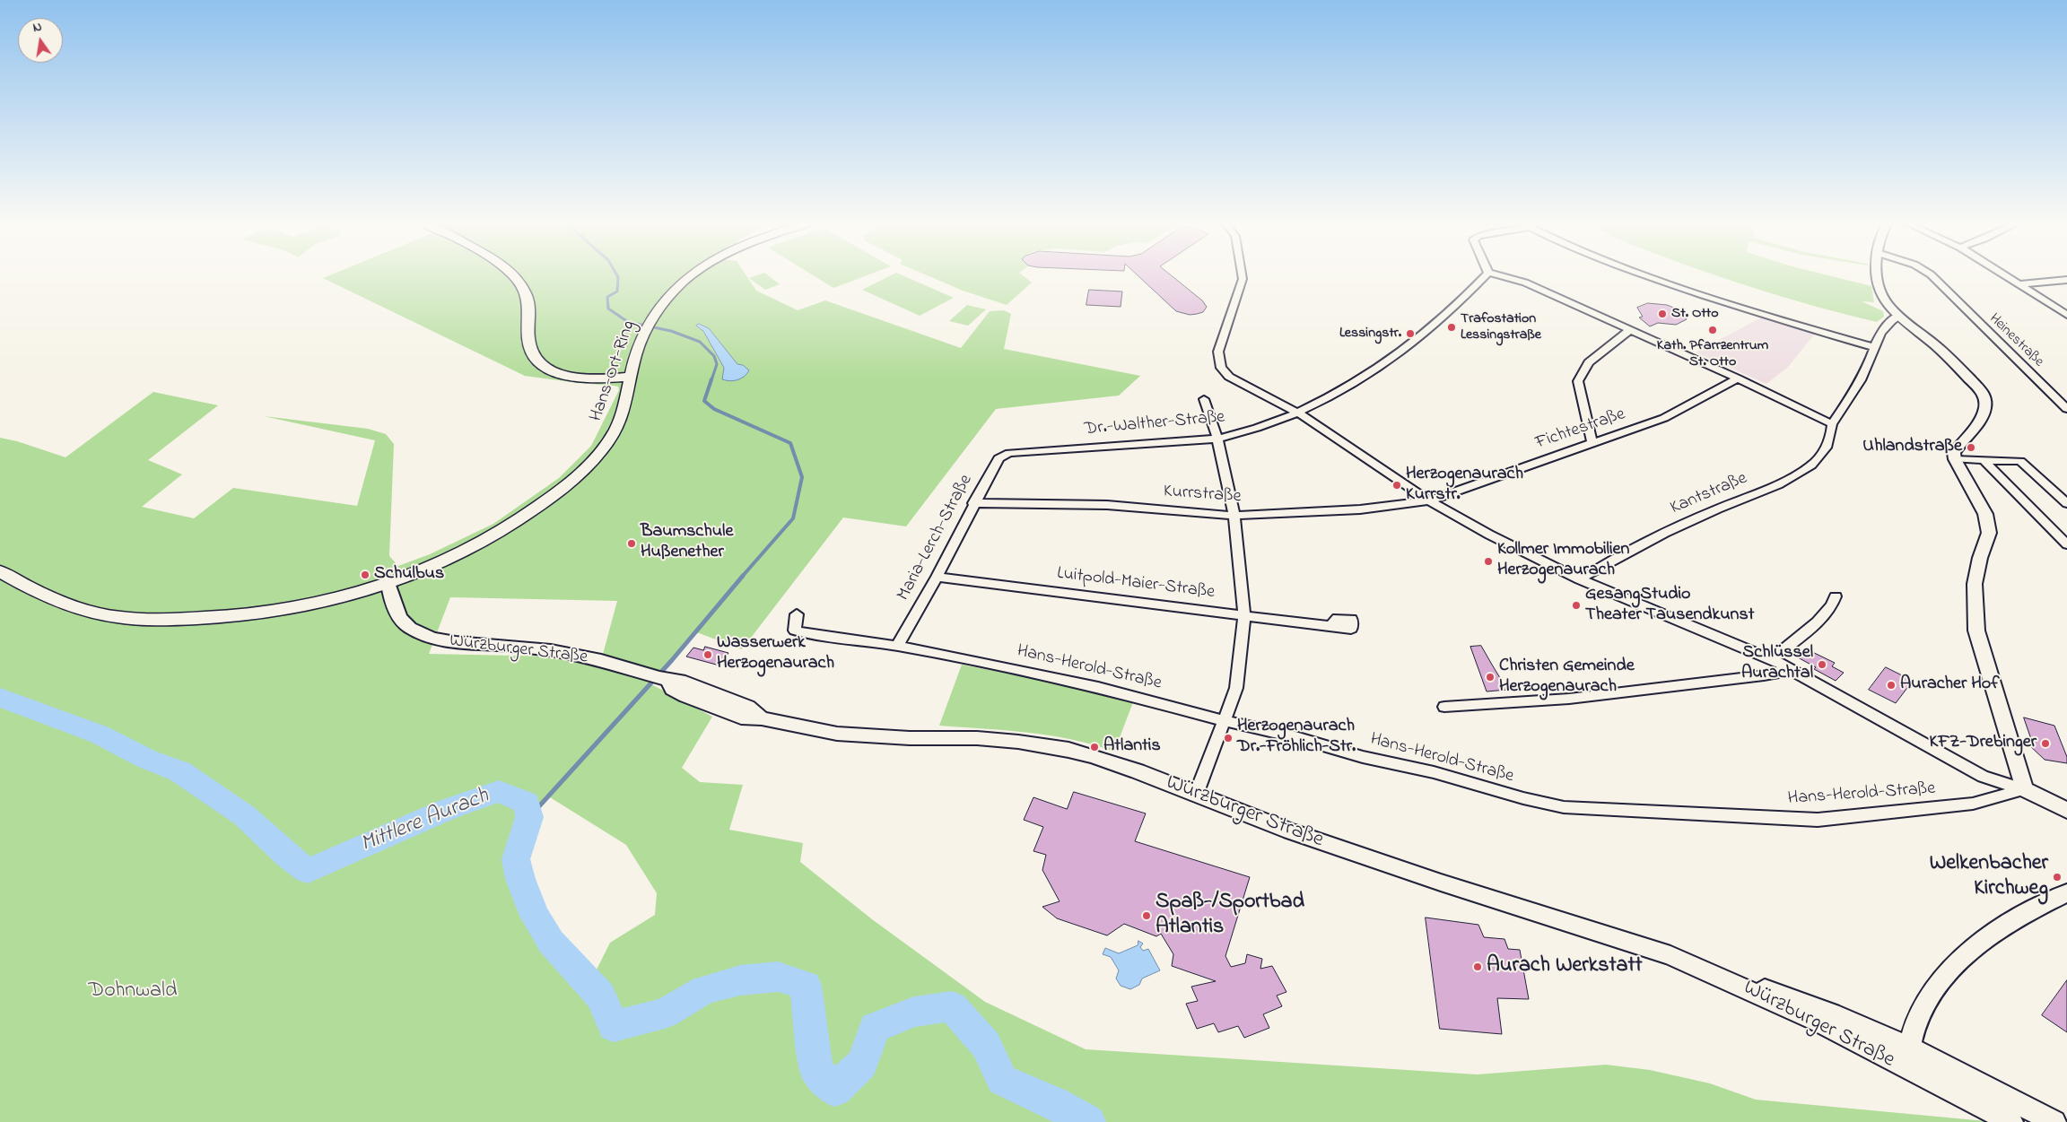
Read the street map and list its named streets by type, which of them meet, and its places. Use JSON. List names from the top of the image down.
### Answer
{
  "streets": {
    "main road": ["Hans-Ort-Ring"],
    "street": [
      "Heinestraße",
      "Dr.-Walther-Straße",
      "Fichtestraße",
      "Kantstraße",
      "Kurrstraße",
      "Maria-Lerch-Straße",
      "Luitpold-Maier-Straße",
      "Würzburger Straße",
      "Hans-Herold-Straße"
    ]
  },
  "crossings": [
    ["Hans-Ort-Ring", "Würzburger Straße"],
    ["Dr.-Walther-Straße", "Maria-Lerch-Straße"],
    ["Fichtestraße", "Kurrstraße"],
    ["Kurrstraße", "Maria-Lerch-Straße"],
    ["Maria-Lerch-Straße", "Luitpold-Maier-Straße"],
    ["Maria-Lerch-Straße", "Hans-Herold-Straße"]
  ],
  "water": ["Mittlere Aurach"],
  "parks": ["Dohnwald"],
  "places": [
    "St. Otto",
    "Trafostation Lessingstraße",
    "Kath. Pfarrzentrum St. Otto",
    "Lessingstr.",
    "Uhlandstraße",
    "Herzogenaurach Kurrstr.",
    "Baumschule Hußenether",
    "Kollmer Immobilien Herzogenaurach",
    "Schulbus",
    "GesangStudio Theater Tausendkunst",
    "Wasserwerk Herzogenaurach",
    "Schlüssel Aurachtal",
    "Christen Gemeinde Herzogenaurach",
    "Auracher Hof",
    "Herzogenaurach Dr.-Fröhlich-Str.",
    "KFZ-Drebinger",
    "Atlantis",
    "Welkenbacher Kirchweg",
    "Spaß-/Sportbad Atlantis",
    "Aurach Werkstatt"
  ],
  "north": "top"
}
